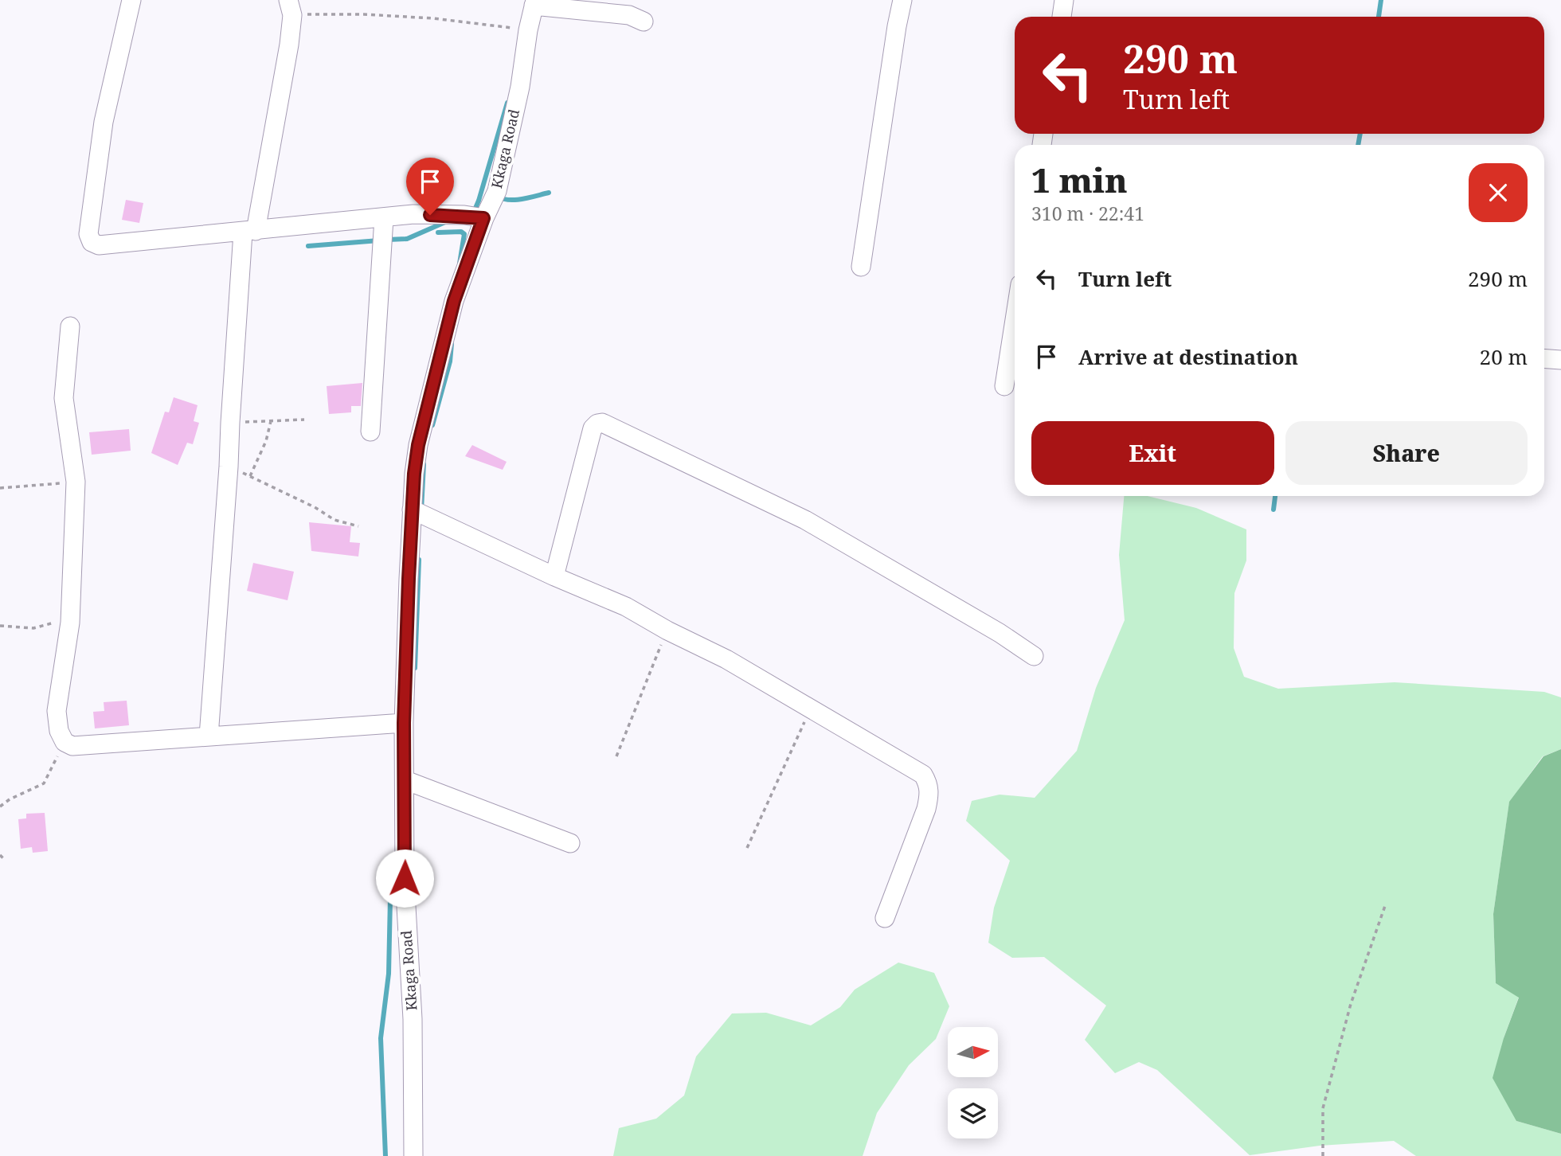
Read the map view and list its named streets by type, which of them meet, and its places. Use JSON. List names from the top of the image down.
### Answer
{
  "streets": {
    "street": ["Kkaga Road"]
  },
  "north": "right",
  "page": {
    "turn": ["290 m", "Turn left"],
    "heading": ["1 min", "310 m · 22:41"],
    "list": [
      {
        "name": "Turn left",
        "value": "290 m"
      },
      {
        "name": "Arrive at destination",
        "value": "20 m"
      }
    ],
    "buttons": ["Exit", "Share"]
  }
}
